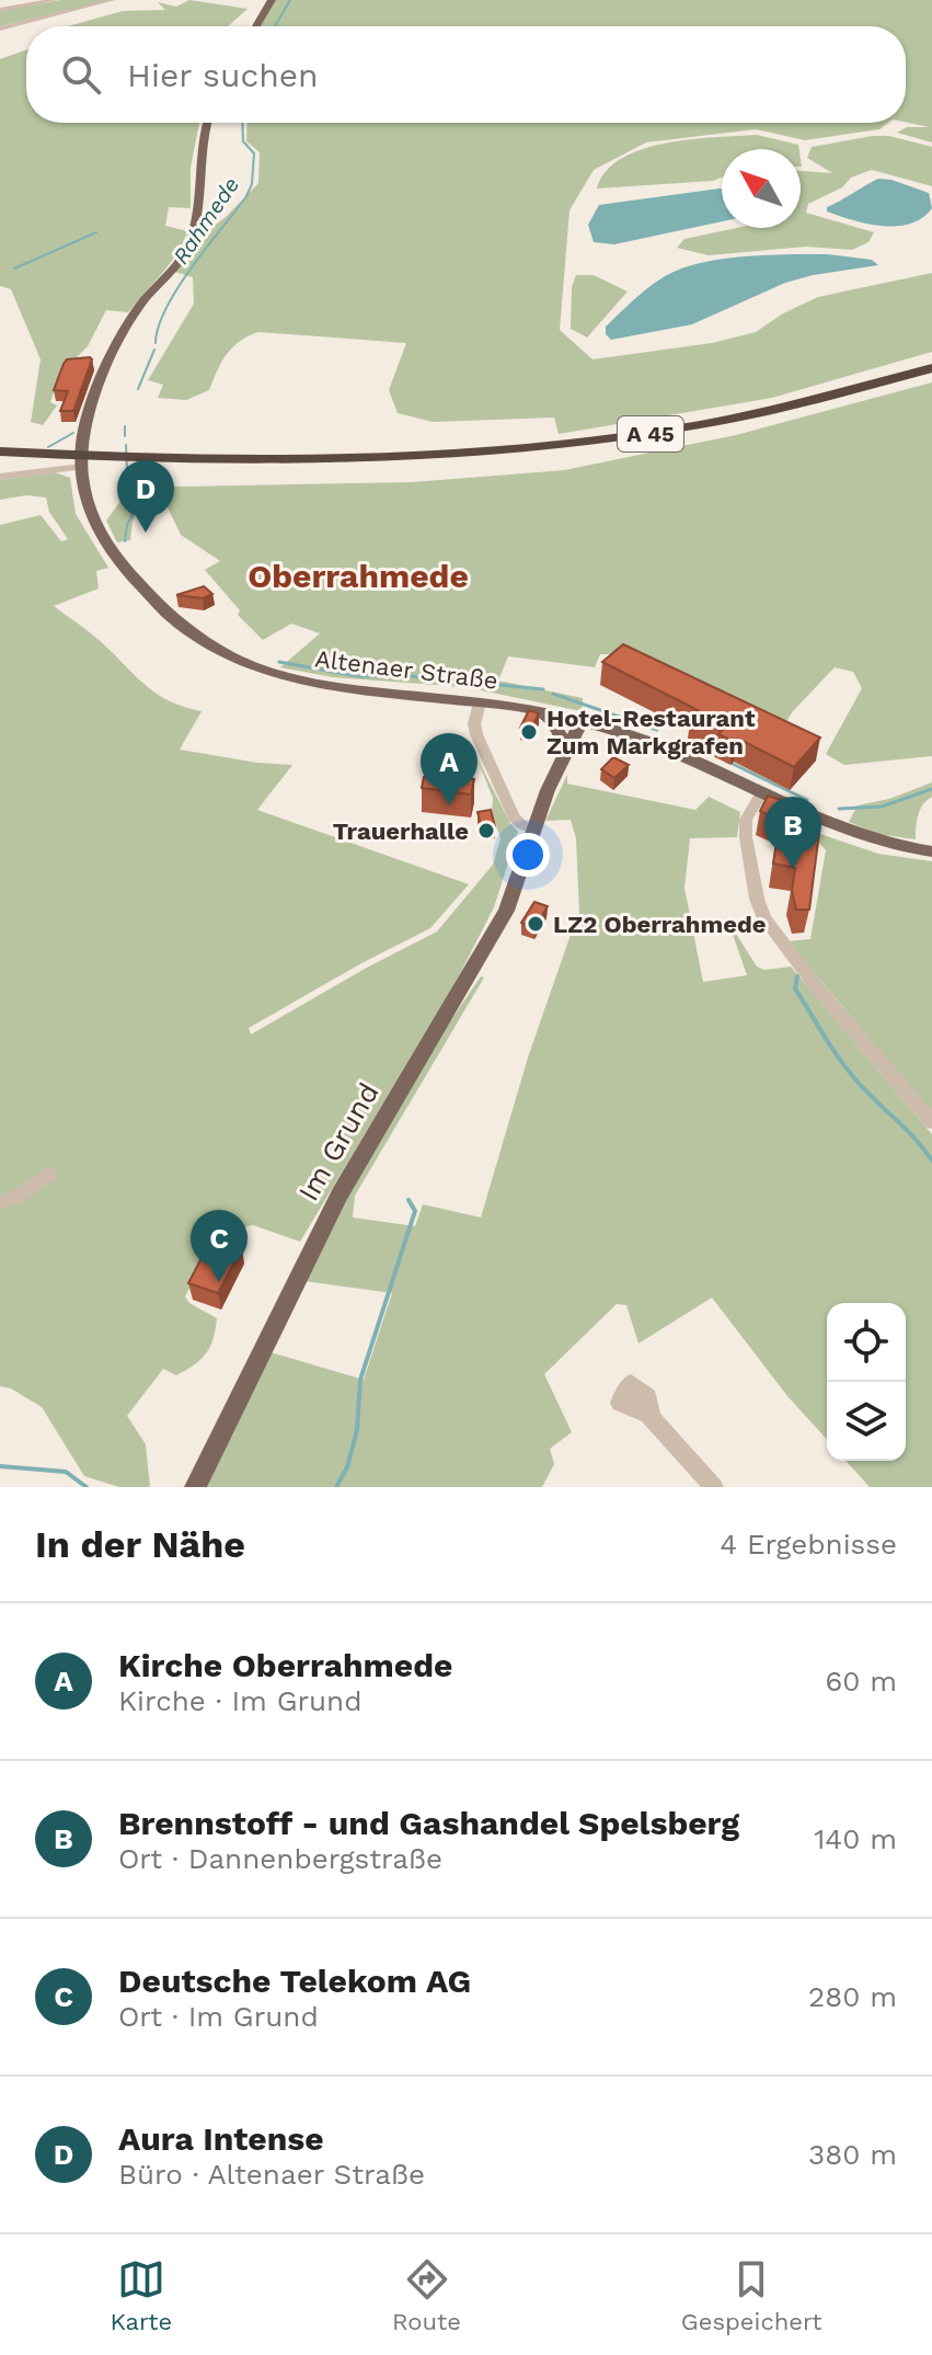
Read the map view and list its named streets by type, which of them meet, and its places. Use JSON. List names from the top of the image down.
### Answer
{
  "streets": {
    "highway": ["A 45"],
    "main road": ["Altenaer Straße", "Im Grund"]
  },
  "crossings": [
    ["Altenaer Straße", "Im Grund"]
  ],
  "districts": ["Oberrahmede"],
  "water": ["Rahmede"],
  "places": ["Hotel-Restaurant Zum Markgrafen", "Trauerhalle", "LZ2 Oberrahmede"],
  "north": "top left",
  "page": {
    "search": "Hier suchen",
    "pins": [
      "D",
      "A",
      "B",
      "C"
    ],
    "heading": ["In der Nähe", "4 Ergebnisse"],
    "list": [
      {
        "mark": "A",
        "name": "Kirche Oberrahmede",
        "note": "Kirche · Im Grund",
        "value": "60 m"
      },
      {
        "mark": "B",
        "name": "Brennstoff - und Gashandel Spelsberg",
        "note": "Ort · Dannenbergstraße",
        "value": "140 m"
      },
      {
        "mark": "C",
        "name": "Deutsche Telekom AG",
        "note": "Ort · Im Grund",
        "value": "280 m"
      },
      {
        "mark": "D",
        "name": "Aura Intense",
        "note": "Büro · Altenaer Straße",
        "value": "380 m"
      }
    ],
    "nav": ["Karte", "Route", "Gespeichert"]
  }
}
